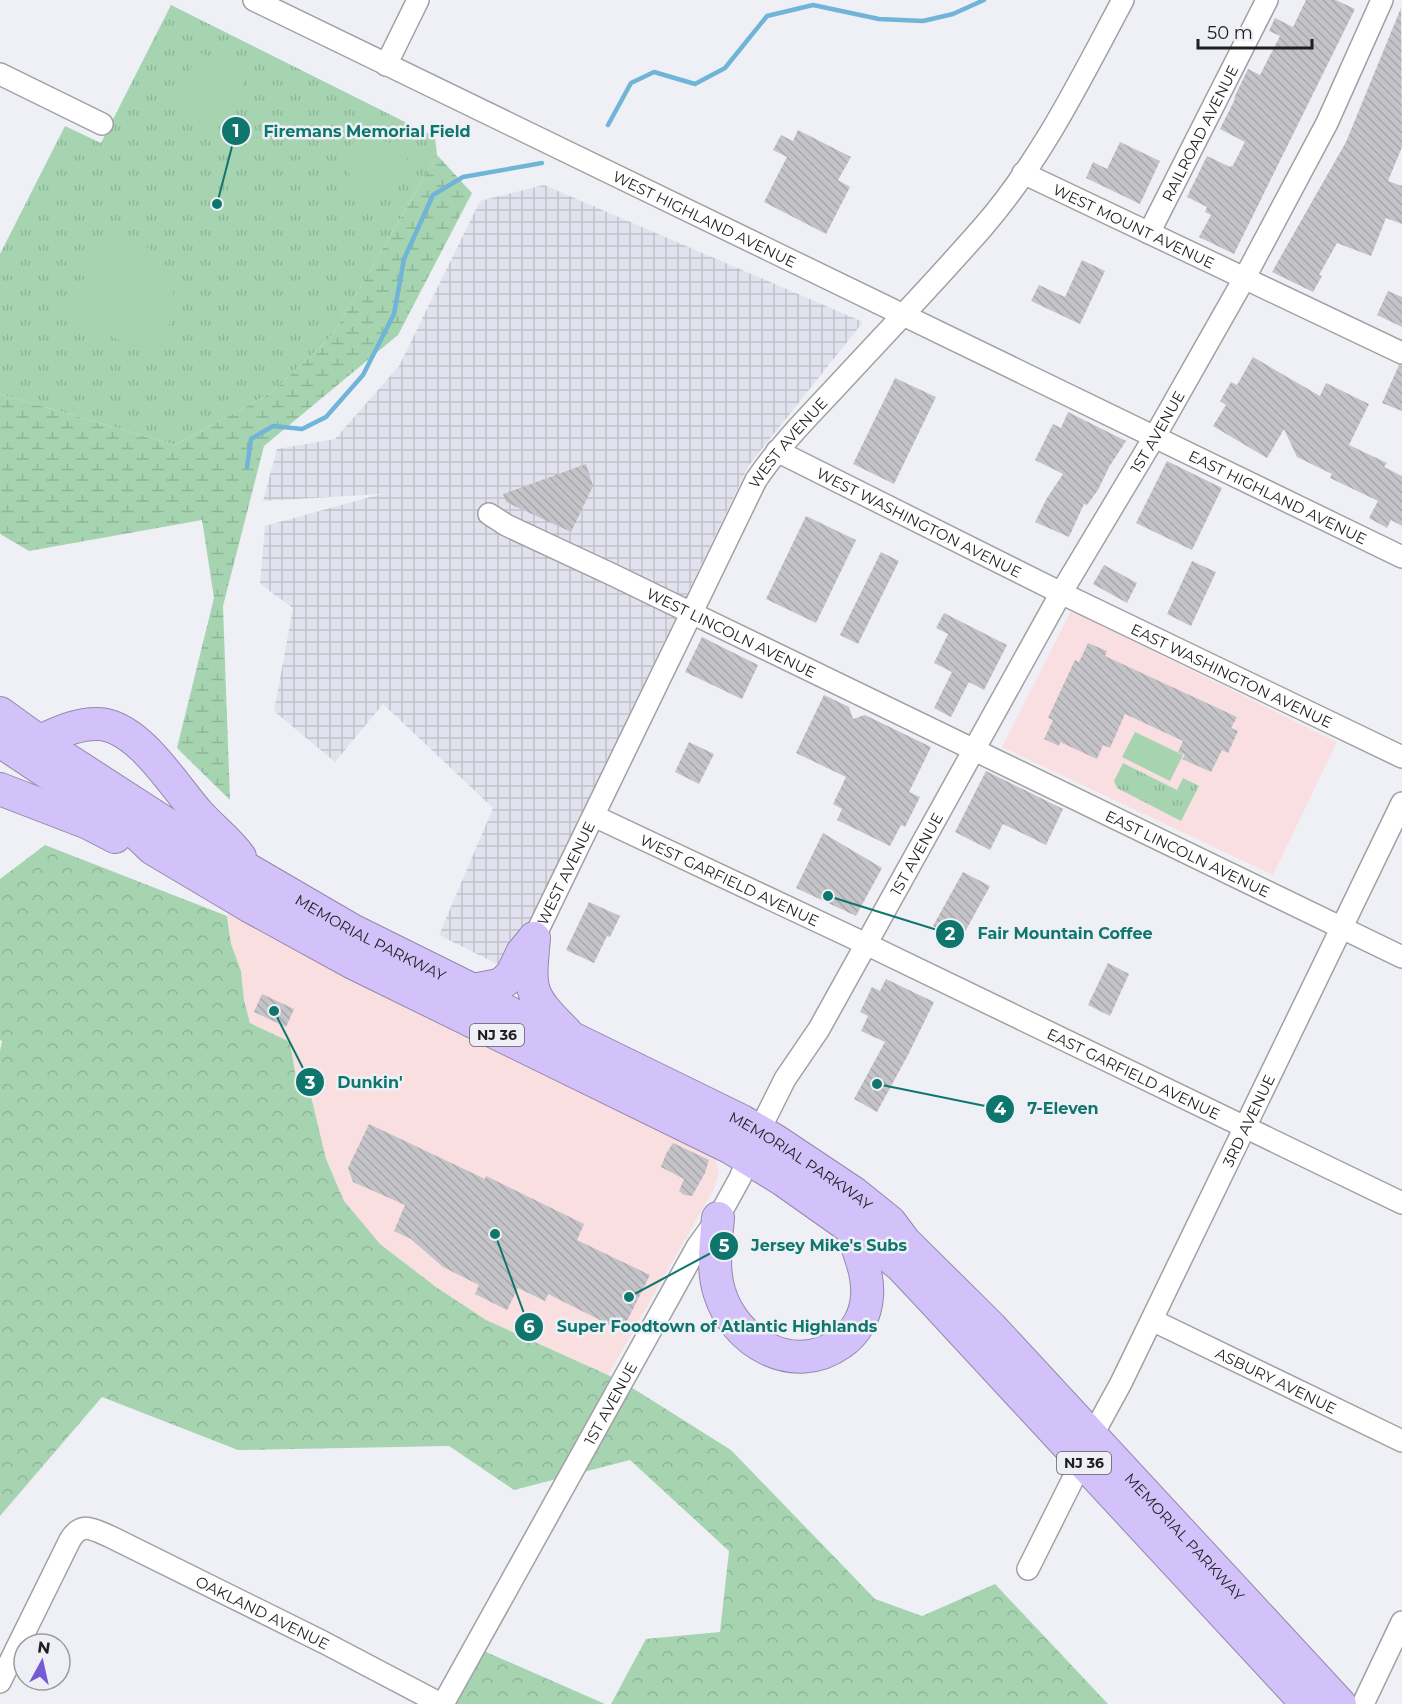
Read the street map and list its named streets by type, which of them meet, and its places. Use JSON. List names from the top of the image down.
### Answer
{
  "streets": {
    "highway": ["MEMORIAL PARKWAY", "NJ 36"],
    "street": [
      "RAILROAD AVENUE",
      "WEST HIGHLAND AVENUE",
      "WEST MOUNT AVENUE",
      "1ST AVENUE",
      "WEST AVENUE",
      "EAST HIGHLAND AVENUE",
      "WEST WASHINGTON AVENUE",
      "WEST LINCOLN AVENUE",
      "EAST WASHINGTON AVENUE",
      "EAST LINCOLN AVENUE",
      "WEST GARFIELD AVENUE",
      "EAST GARFIELD AVENUE",
      "3RD AVENUE",
      "ASBURY AVENUE",
      "OAKLAND AVENUE"
    ]
  },
  "crossings": [
    ["RAILROAD AVENUE", "WEST MOUNT AVENUE"],
    ["WEST HIGHLAND AVENUE", "1ST AVENUE"],
    ["WEST HIGHLAND AVENUE", "WEST AVENUE"],
    ["WEST HIGHLAND AVENUE", "EAST HIGHLAND AVENUE"],
    ["WEST MOUNT AVENUE", "1ST AVENUE"],
    ["WEST MOUNT AVENUE", "WEST AVENUE"],
    ["1ST AVENUE", "EAST HIGHLAND AVENUE"],
    ["1ST AVENUE", "WEST WASHINGTON AVENUE"],
    ["1ST AVENUE", "WEST LINCOLN AVENUE"],
    ["1ST AVENUE", "EAST WASHINGTON AVENUE"],
    ["1ST AVENUE", "EAST LINCOLN AVENUE"],
    ["1ST AVENUE", "WEST GARFIELD AVENUE"],
    ["1ST AVENUE", "MEMORIAL PARKWAY"],
    ["1ST AVENUE", "EAST GARFIELD AVENUE"],
    ["1ST AVENUE", "OAKLAND AVENUE"],
    ["WEST AVENUE", "WEST WASHINGTON AVENUE"],
    ["WEST AVENUE", "WEST LINCOLN AVENUE"],
    ["WEST AVENUE", "WEST GARFIELD AVENUE"],
    ["WEST WASHINGTON AVENUE", "EAST WASHINGTON AVENUE"],
    ["WEST LINCOLN AVENUE", "EAST LINCOLN AVENUE"],
    ["EAST LINCOLN AVENUE", "3RD AVENUE"],
    ["WEST GARFIELD AVENUE", "EAST GARFIELD AVENUE"],
    ["MEMORIAL PARKWAY", "NJ 36"],
    ["MEMORIAL PARKWAY", "3RD AVENUE"],
    ["EAST GARFIELD AVENUE", "3RD AVENUE"],
    ["3RD AVENUE", "ASBURY AVENUE"]
  ],
  "places": [
    "Firemans Memorial Field",
    "Fair Mountain Coffee",
    "Dunkin'",
    "7-Eleven",
    "Super Foodtown of Atlantic Highlands",
    "Jersey Mike's Subs"
  ],
  "scale_bar": "50 m",
  "north": "top"
}
